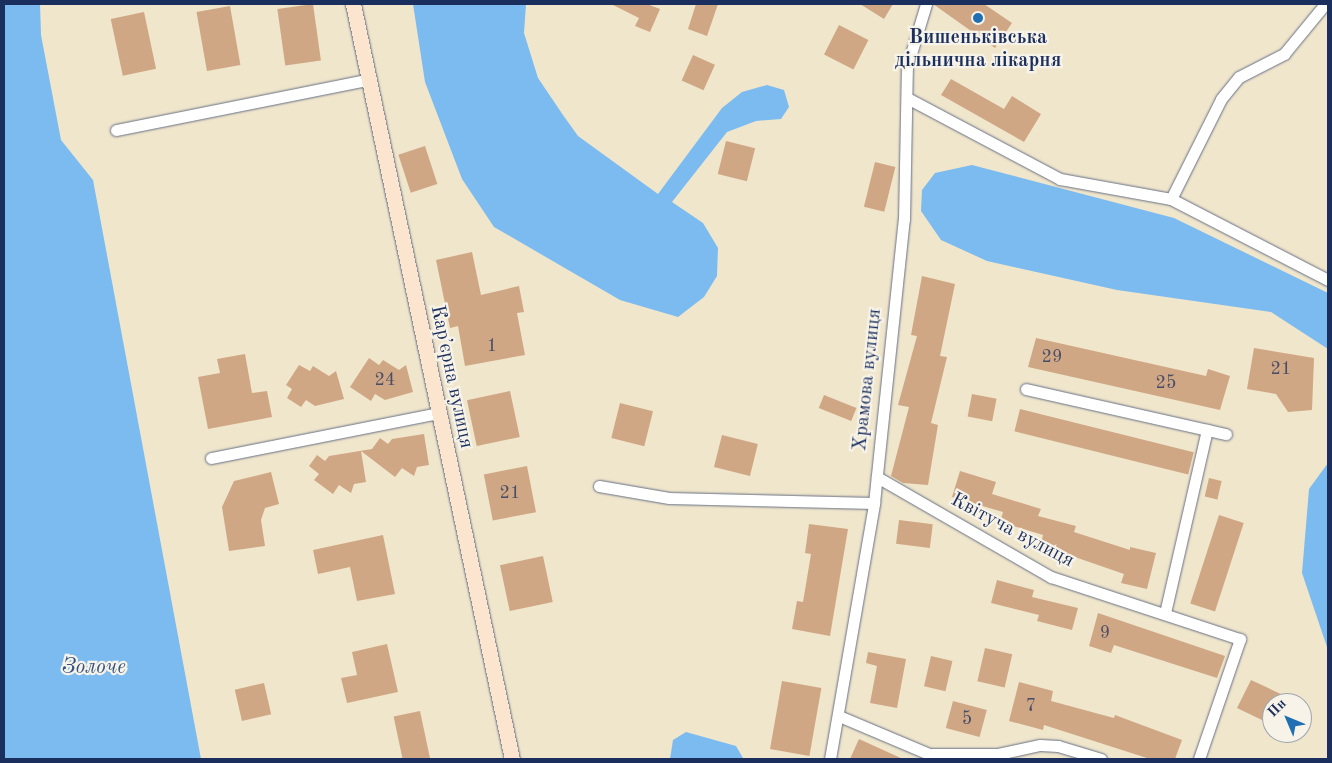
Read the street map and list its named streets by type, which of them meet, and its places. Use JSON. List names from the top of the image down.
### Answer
{
  "streets": {
    "street": ["Карʼєрна вулиця", "Храмова вулиця", "Квітуча вулиця"]
  },
  "crossings": [
    ["Храмова вулиця", "Квітуча вулиця"]
  ],
  "water": ["Золоче"],
  "places": ["Вишеньківська дільнична лікарня"],
  "house_numbers": [
    "1",
    "29",
    "21",
    "24",
    "25",
    "21",
    "9",
    "7",
    "5"
  ],
  "north": "top left"
}
